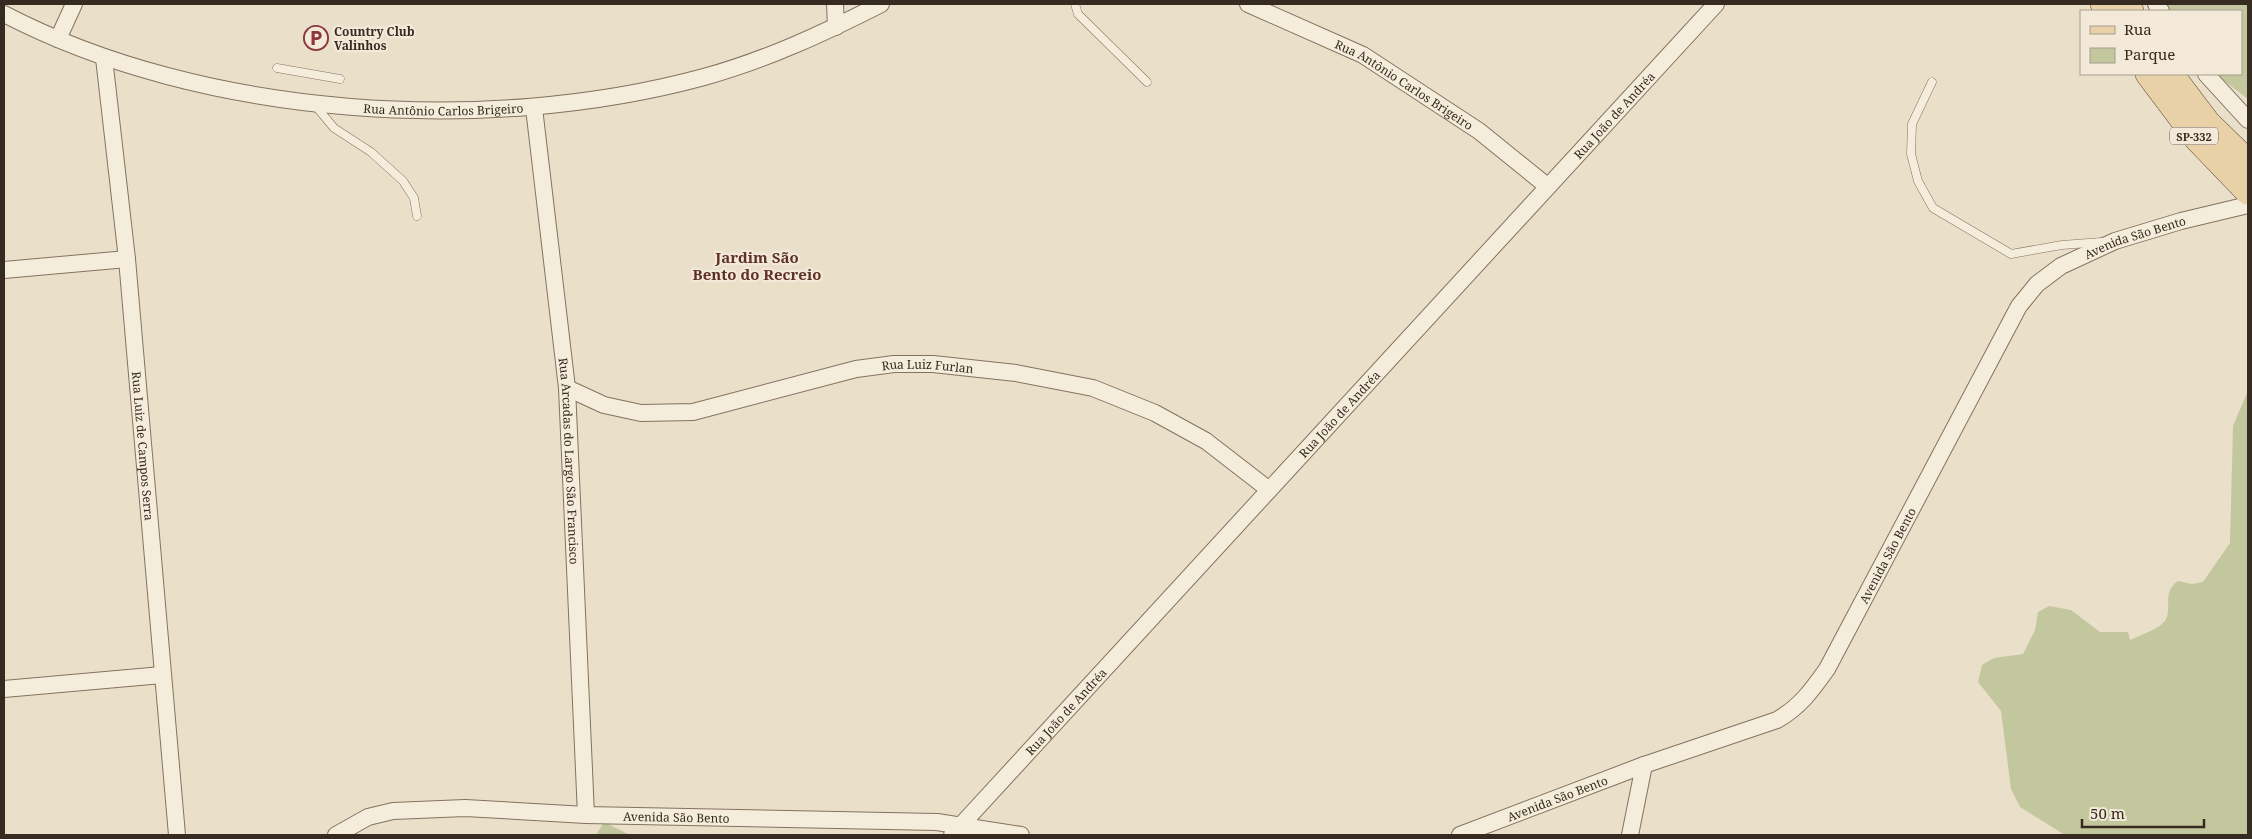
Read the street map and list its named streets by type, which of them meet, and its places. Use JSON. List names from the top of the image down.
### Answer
{
  "streets": {
    "main road": ["SP-332"],
    "street": [
      "Rua Antônio Carlos Brigeiro",
      "Rua João de Andréa",
      "Avenida São Bento",
      "Rua Luiz Furlan",
      "Rua Luiz de Campos Serra",
      "Rua Arcadas do Largo São Francisco"
    ]
  },
  "crossings": [
    ["Rua Antônio Carlos Brigeiro", "Rua João de Andréa"],
    ["Rua Antônio Carlos Brigeiro", "Rua Luiz de Campos Serra"],
    ["Rua Antônio Carlos Brigeiro", "Rua Arcadas do Largo São Francisco"],
    ["Rua João de Andréa", "Avenida São Bento"],
    ["Rua João de Andréa", "Rua Luiz Furlan"],
    ["Avenida São Bento", "Rua Arcadas do Largo São Francisco"],
    ["Rua Luiz Furlan", "Rua Arcadas do Largo São Francisco"]
  ],
  "districts": ["Jardim São Bento do Recreio"],
  "places": {
    "parking": ["Country Club Valinhos"]
  },
  "legend": ["Rua", "Parque"],
  "scale_bar": "50 m"
}
